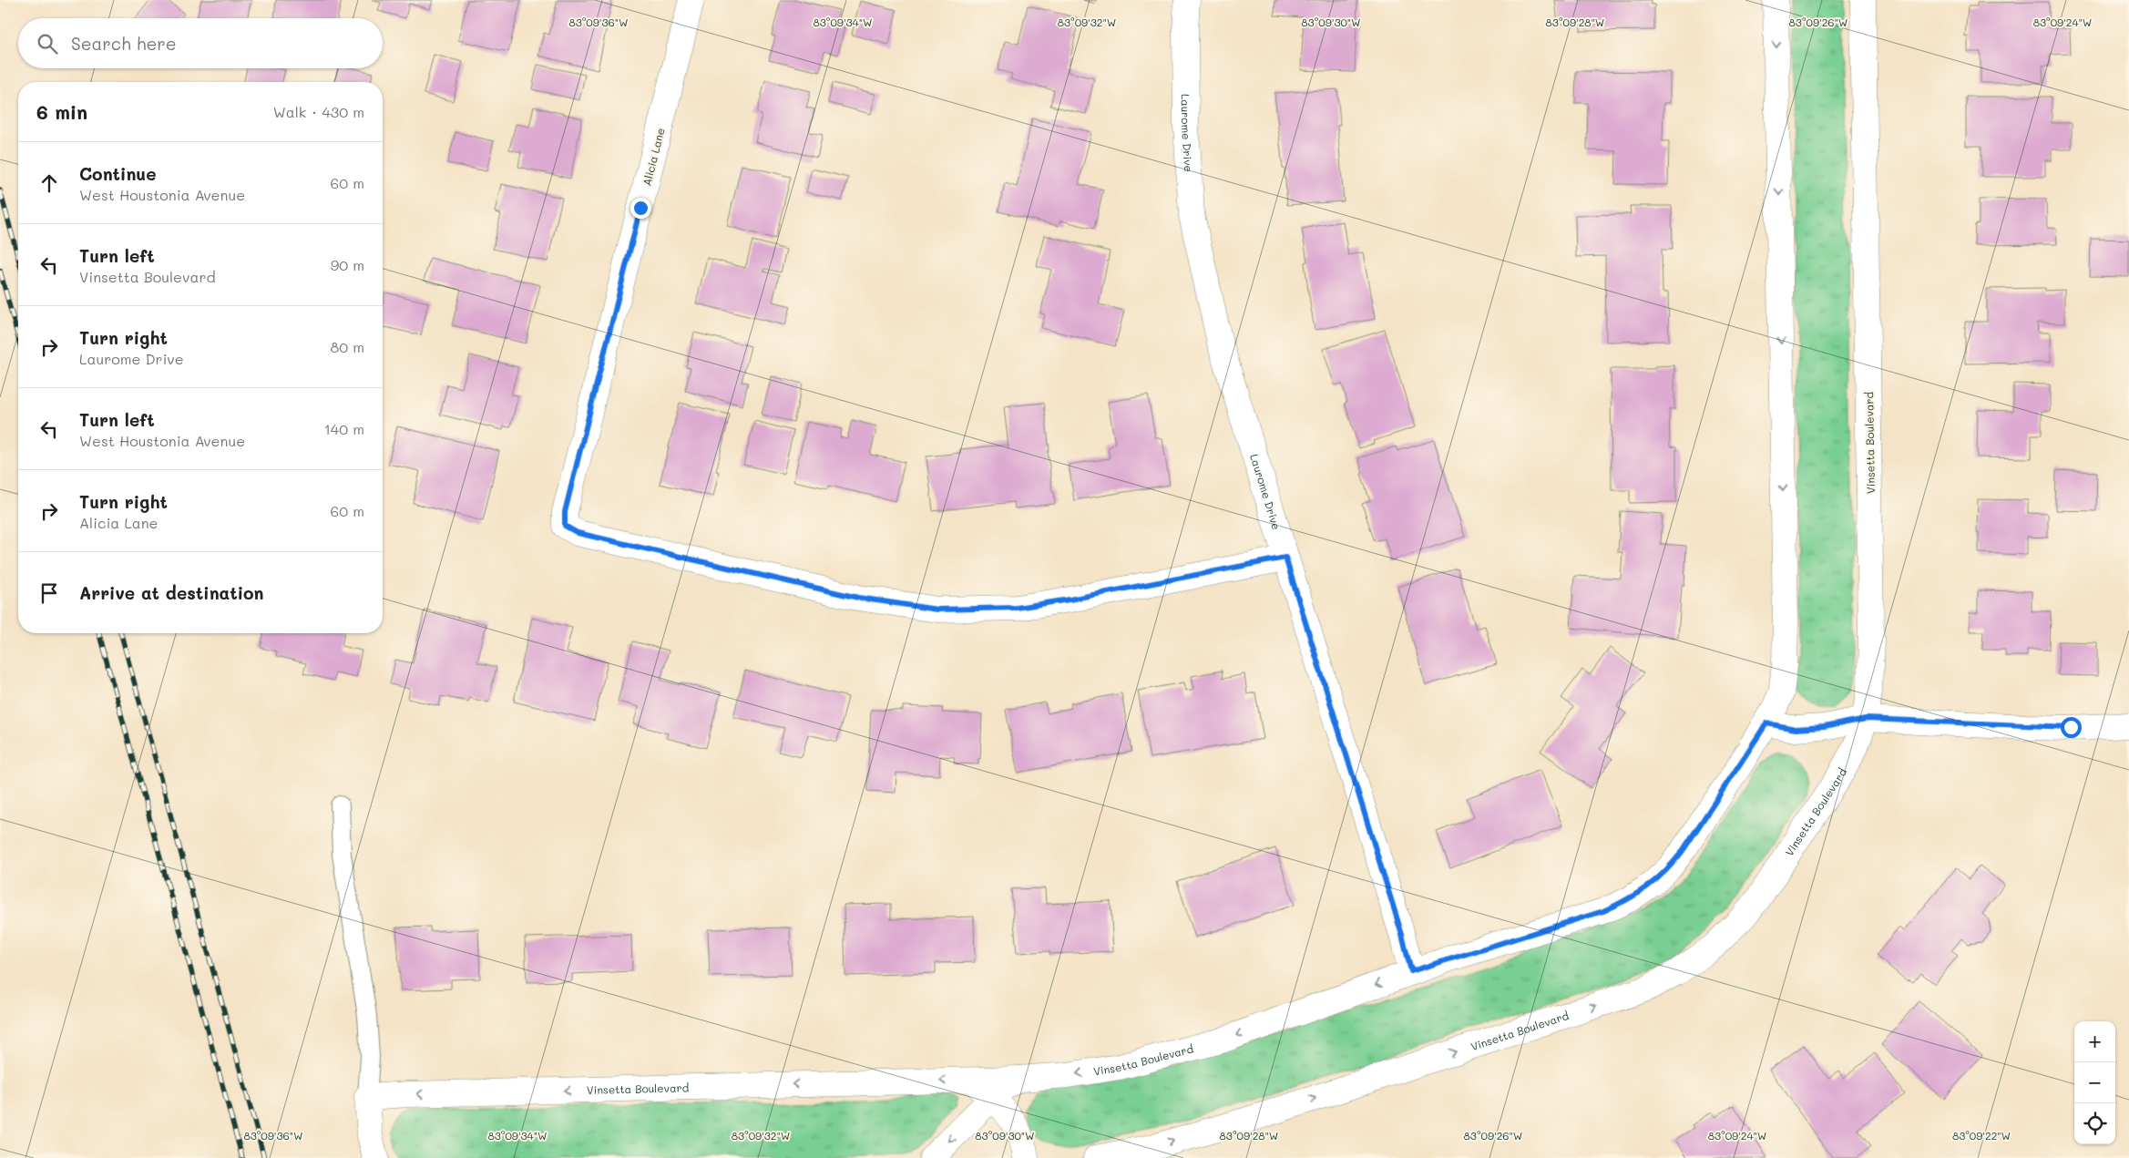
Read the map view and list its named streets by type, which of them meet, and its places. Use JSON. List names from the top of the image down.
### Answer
{
  "streets": {
    "street": ["Laurome Drive", "Alicia Lane", "Vinsetta Boulevard"]
  },
  "crossings": [
    ["Laurome Drive", "Alicia Lane"],
    ["Laurome Drive", "Vinsetta Boulevard"]
  ],
  "page": {
    "search": "Search here",
    "heading": ["6 min", "Walk · 430 m"],
    "list": [
      ["Continue", "West Houstonia Avenue", "60 m"],
      ["Turn left", "Vinsetta Boulevard", "90 m"],
      ["Turn right", "Laurome Drive", "80 m"],
      ["Turn left", "West Houstonia Avenue", "140 m"],
      ["Turn right", "Alicia Lane", "60 m"],
      "Arrive at destination"
    ],
    "map_buttons": ["+", "−"]
  },
  "coordinates": [
    "83°09'36\"W",
    "83°09'34\"W",
    "83°09'32\"W",
    "83°09'30\"W",
    "83°09'28\"W",
    "83°09'26\"W",
    "83°09'24\"W",
    "83°09'22\"W"
  ]
}
